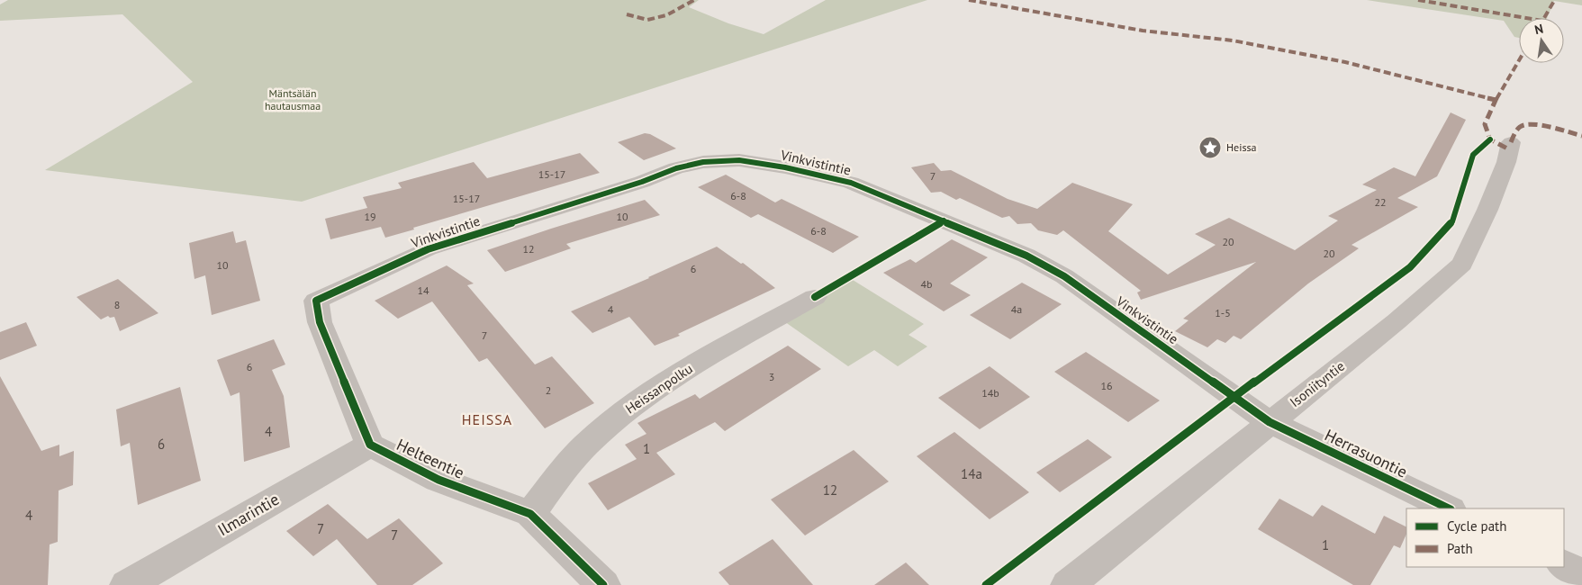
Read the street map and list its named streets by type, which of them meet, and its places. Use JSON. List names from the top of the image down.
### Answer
{
  "streets": {
    "street": [
      "Vinkvistintie",
      "Isoniityntie",
      "Heissanpolku",
      "Herrasuontie",
      "Helteentie",
      "Ilmarintie"
    ]
  },
  "crossings": [
    ["Vinkvistintie", "Isoniityntie"],
    ["Vinkvistintie", "Herrasuontie"],
    ["Vinkvistintie", "Helteentie"],
    ["Vinkvistintie", "Ilmarintie"],
    ["Isoniityntie", "Herrasuontie"],
    ["Heissanpolku", "Helteentie"],
    ["Helteentie", "Ilmarintie"]
  ],
  "districts": ["HEISSA"],
  "parks": ["Mäntsälän hautausmaa"],
  "places": {
    "place": ["Heissa"]
  },
  "house_numbers": [
    "15-17",
    "7",
    "6-8",
    "15-17",
    "22",
    "19",
    "10",
    "6-8",
    "20",
    "12",
    "20",
    "10",
    "6",
    "4b",
    "14",
    "8",
    "4",
    "4a",
    "1-5",
    "7",
    "6",
    "3",
    "16",
    "2",
    "14b",
    "4",
    "6",
    "1",
    "14a",
    "12",
    "4",
    "7",
    "7",
    "1"
  ],
  "legend": ["Cycle path", "Path"],
  "north": "top"
}
